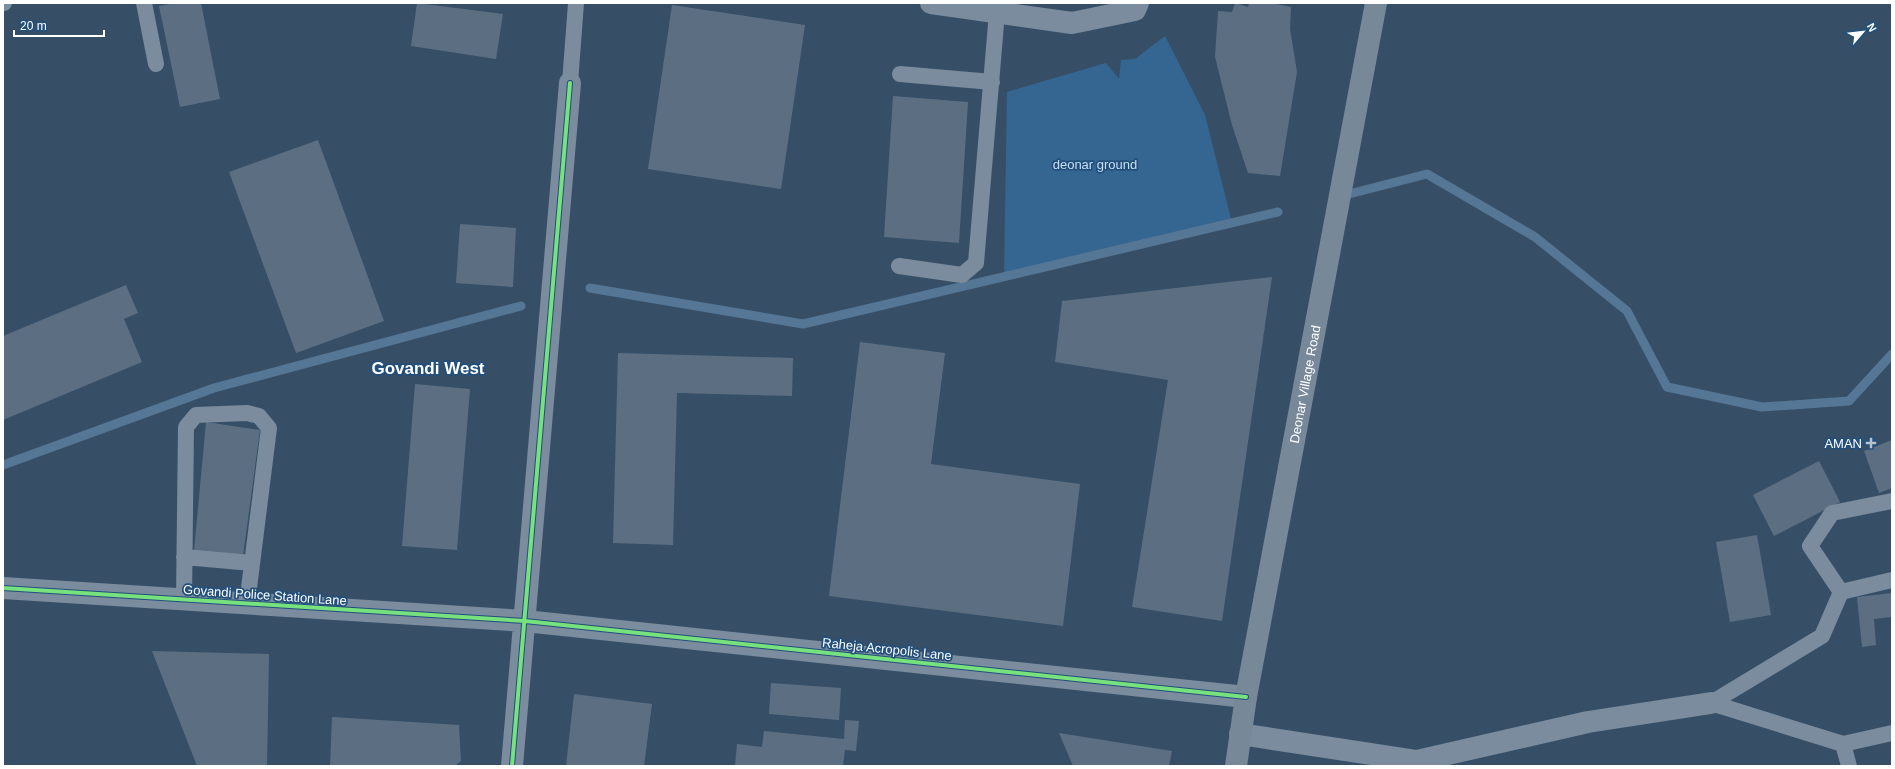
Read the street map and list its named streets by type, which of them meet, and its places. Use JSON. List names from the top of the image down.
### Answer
{
  "streets": {
    "main road": ["Deonar Village Road"],
    "street": ["Govandi Police Station Lane", "Raheja Acropolis Lane"]
  },
  "crossings": [
    ["Deonar Village Road", "Raheja Acropolis Lane"],
    ["Govandi Police Station Lane", "Raheja Acropolis Lane"]
  ],
  "districts": ["Govandi West"],
  "parks": ["deonar ground"],
  "places": {
    "health": ["AMAN"]
  },
  "scale_bar": "20 m",
  "north": "top right"
}
